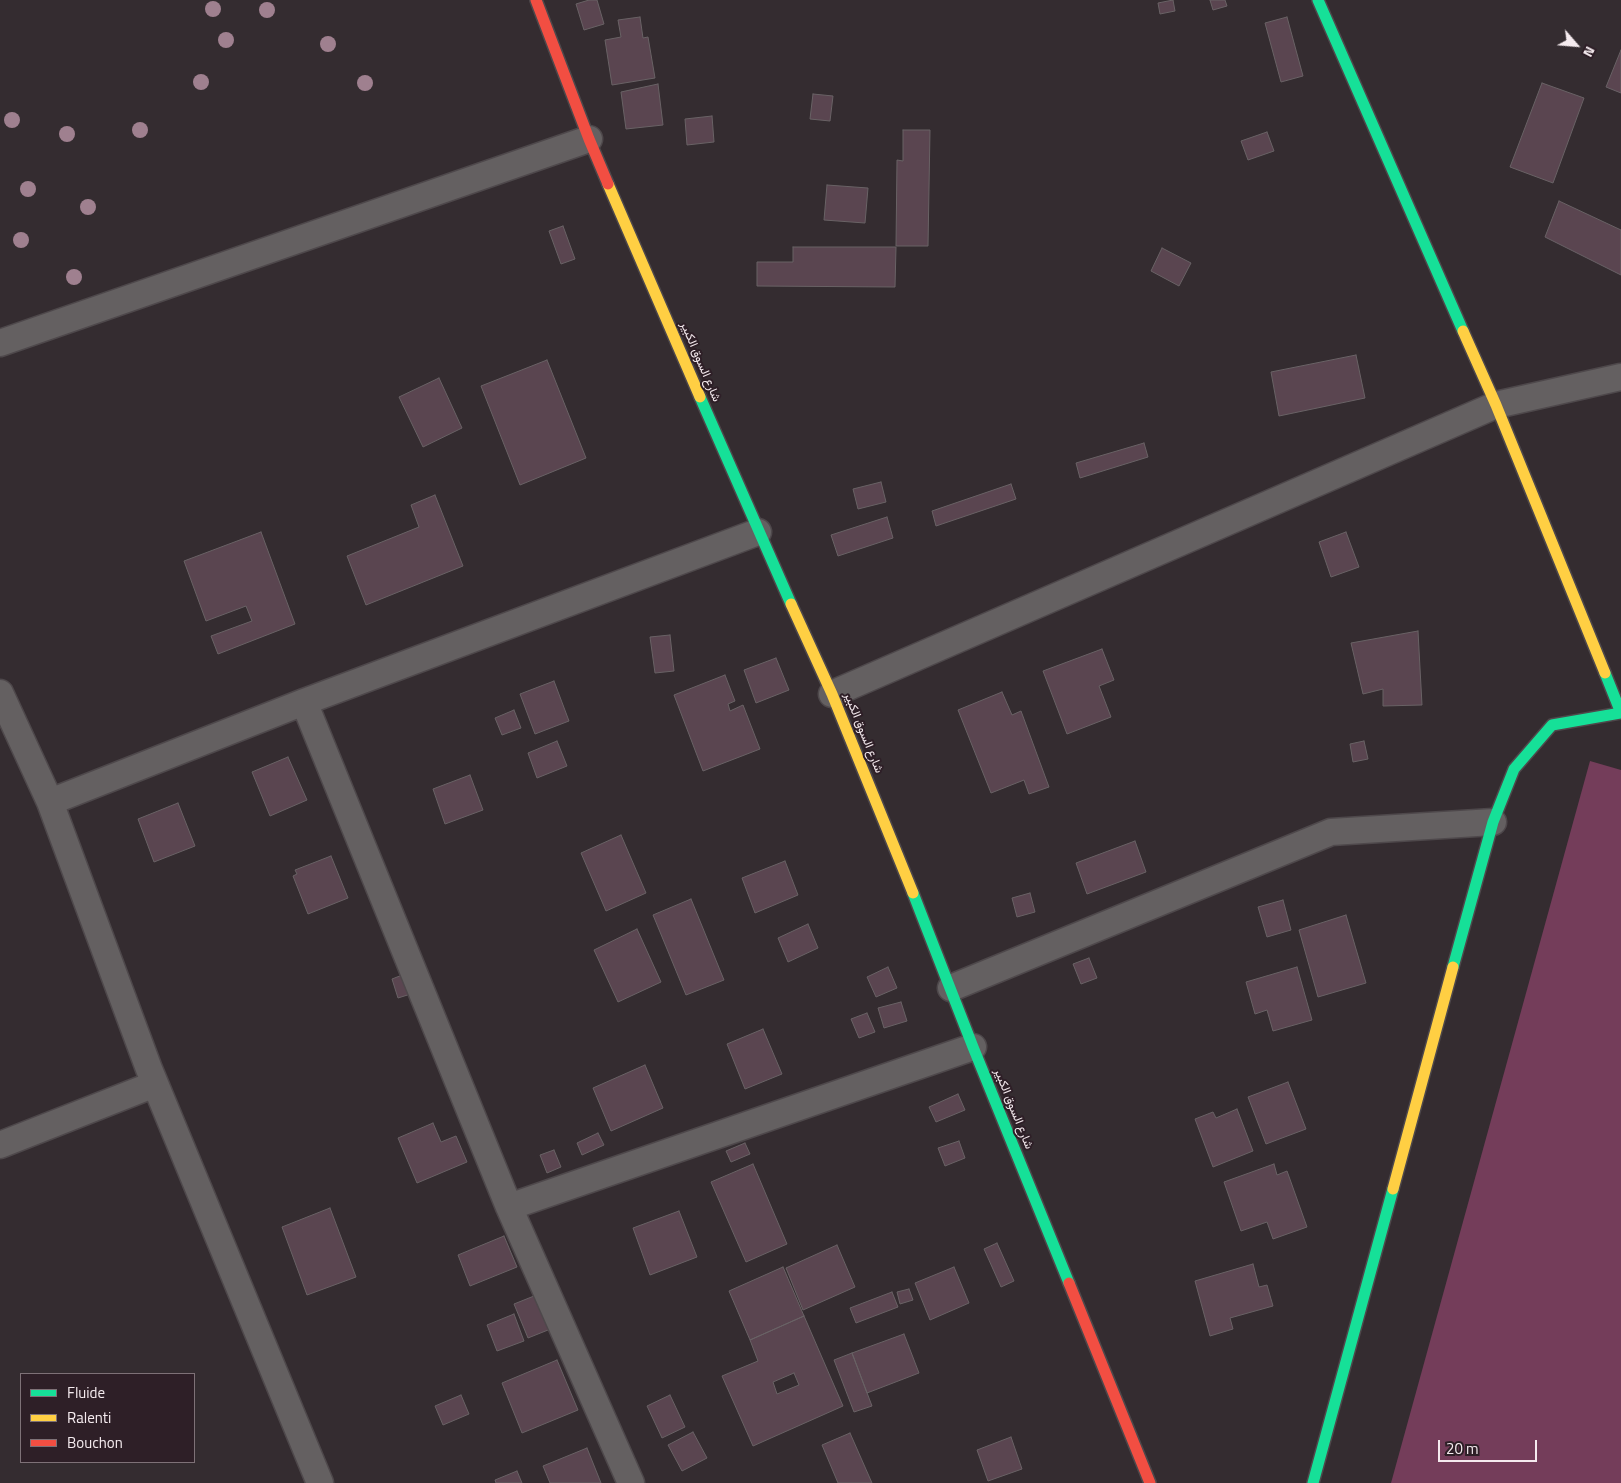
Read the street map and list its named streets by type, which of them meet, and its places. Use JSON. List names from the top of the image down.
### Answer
{
  "streets": {
    "street": ["شارع السوق الكبير"]
  },
  "legend": ["Fluide", "Ralenti", "Bouchon"],
  "scale_bar": "20 m",
  "north": "bottom right"
}
